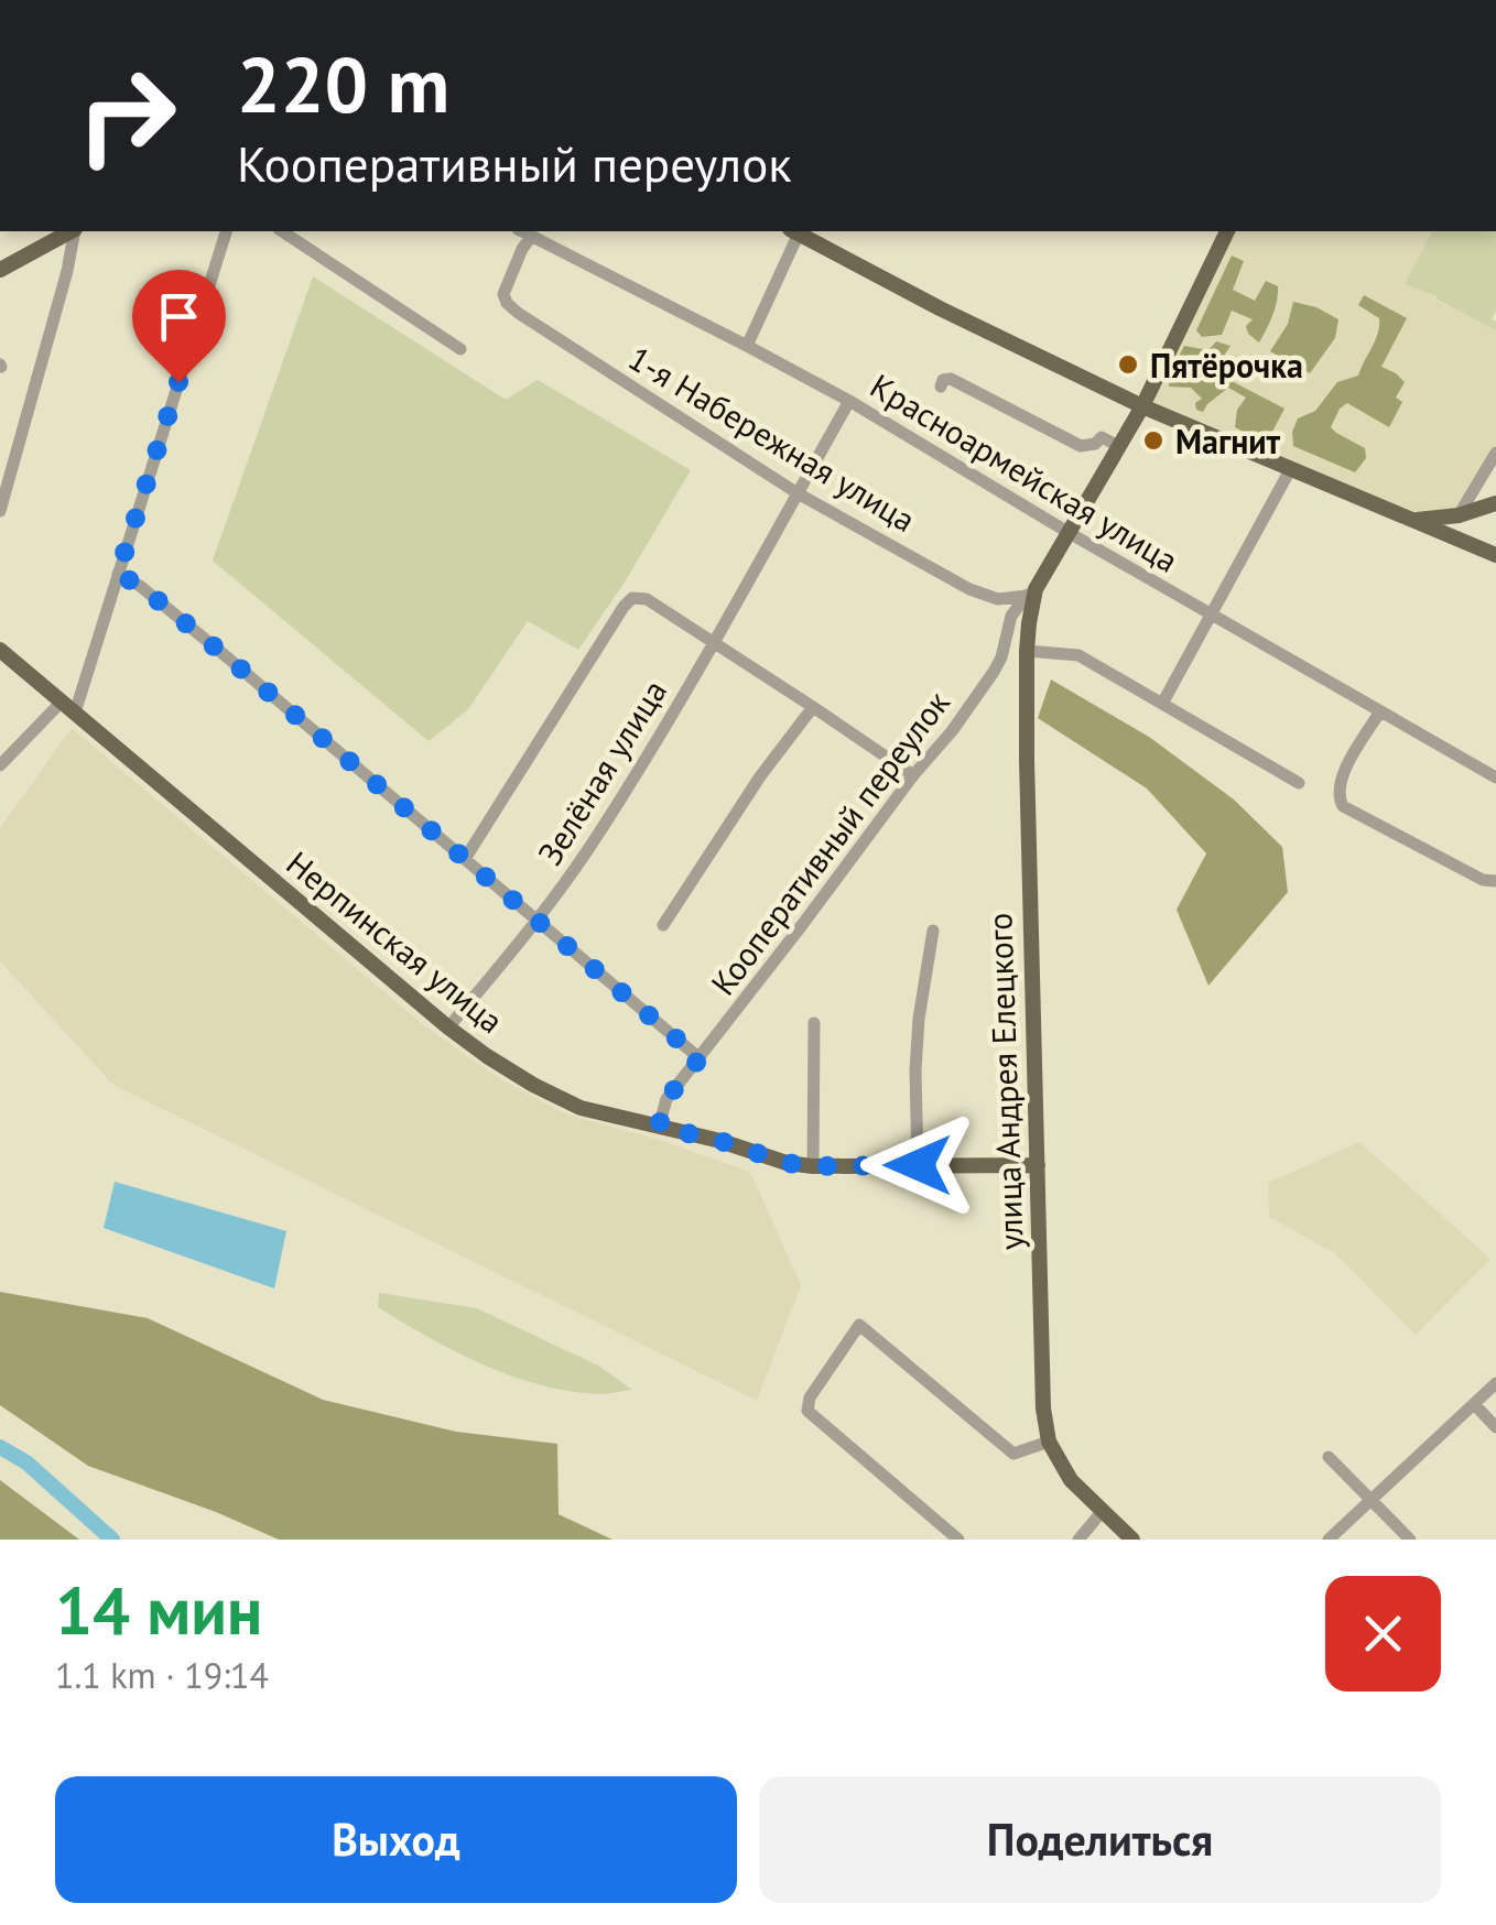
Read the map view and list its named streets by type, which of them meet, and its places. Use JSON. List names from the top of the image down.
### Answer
{
  "streets": {
    "main road": ["Нерпинская улица", "улица Андрея Елецкого"],
    "street": [
      "1-я Набережная улица",
      "Красноармейская улица",
      "Зелёная улица",
      "Кооперативный переулок"
    ]
  },
  "crossings": [
    ["1-я Набережная улица", "Красноармейская улица"],
    ["1-я Набережная улица", "Зелёная улица"],
    ["1-я Набережная улица", "Кооперативный переулок"],
    ["1-я Набережная улица", "улица Андрея Елецкого"],
    ["Красноармейская улица", "Зелёная улица"],
    ["Зелёная улица", "Нерпинская улица"],
    ["Кооперативный переулок", "Нерпинская улица"],
    ["Кооперативный переулок", "улица Андрея Елецкого"],
    ["Нерпинская улица", "улица Андрея Елецкого"]
  ],
  "places": ["Пятёрочка", "Магнит"],
  "page": {
    "turn": ["220 m", "Кооперативный переулок"],
    "heading": ["14 мин", "1.1 km · 19:14"],
    "buttons": ["Выход", "Поделиться"]
  }
}
